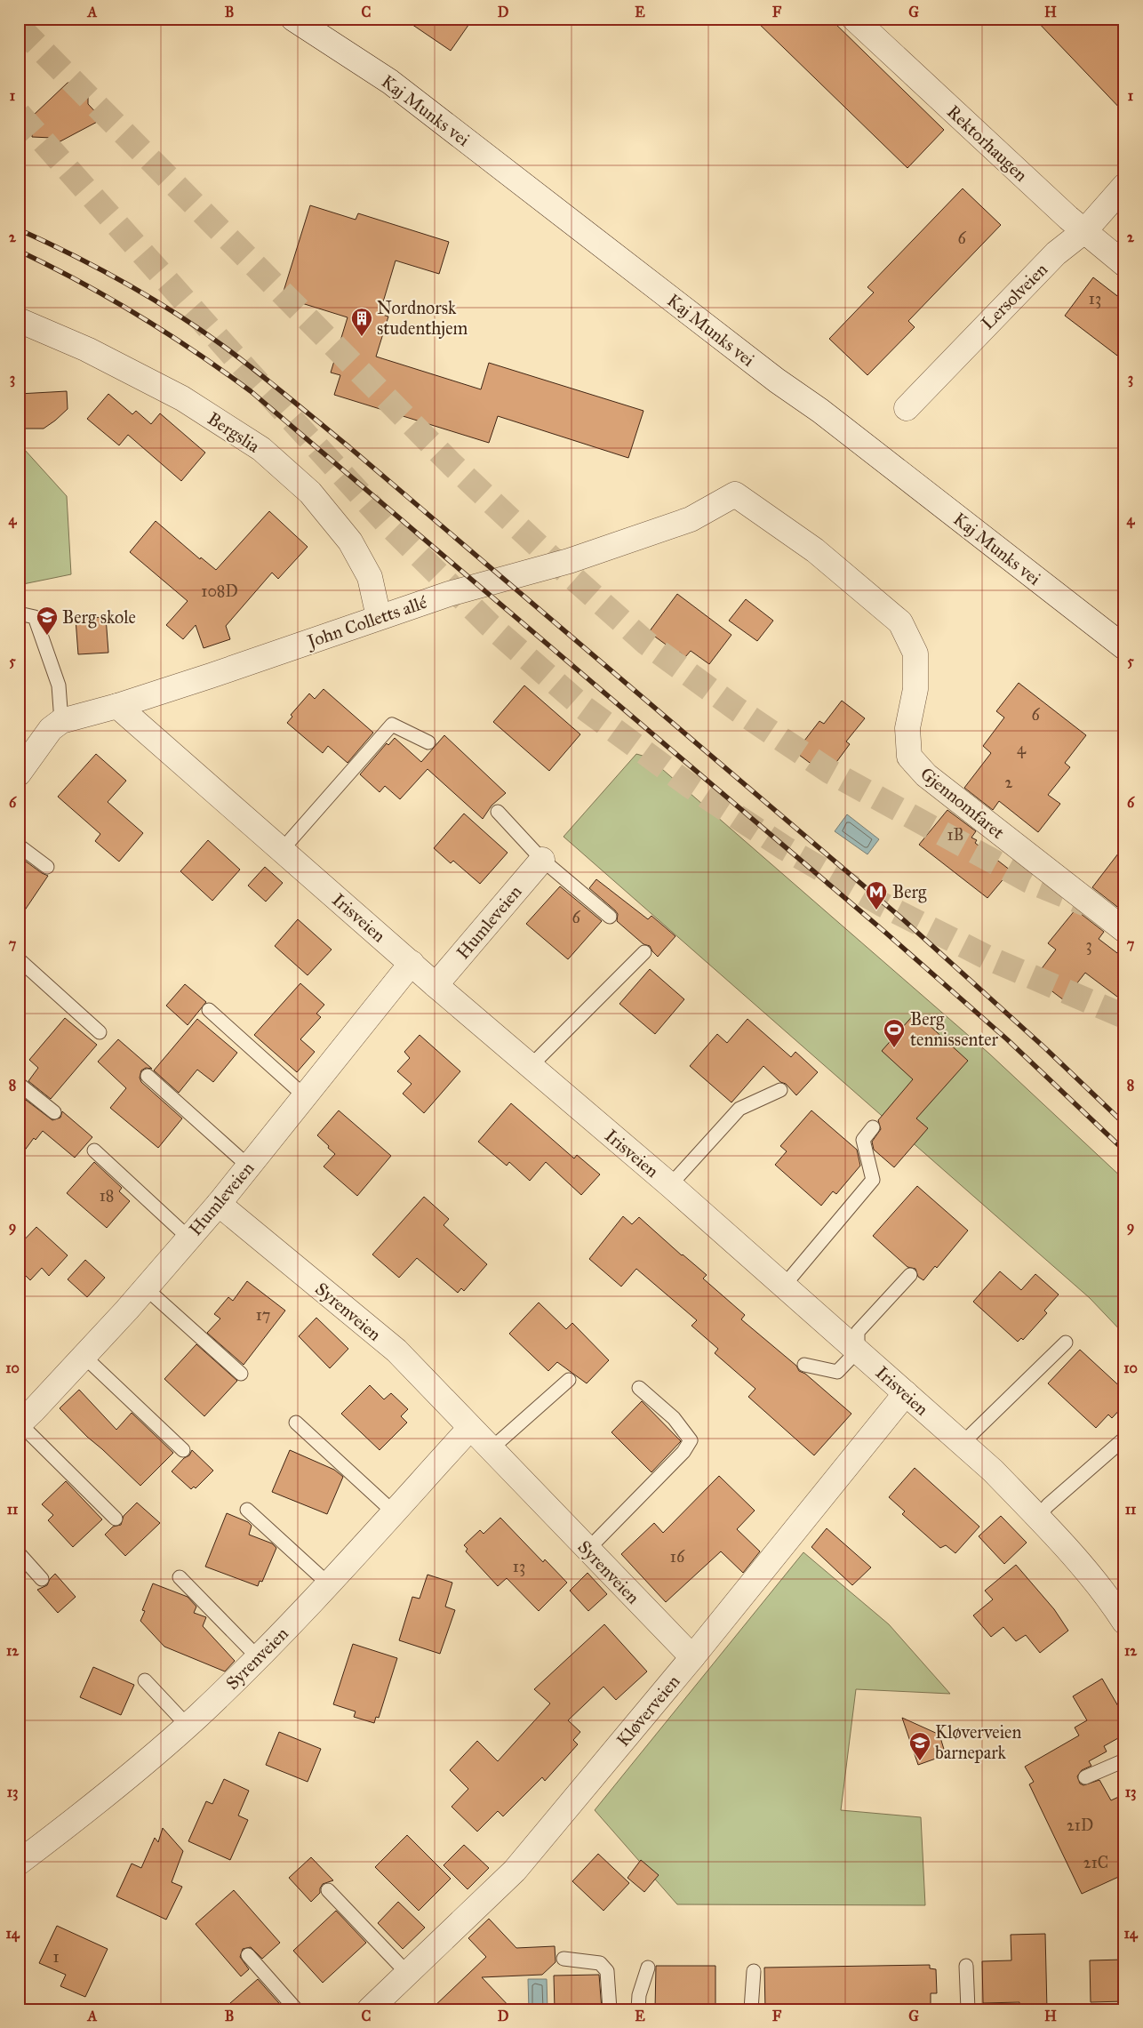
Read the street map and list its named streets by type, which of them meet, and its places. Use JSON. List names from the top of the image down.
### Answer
{
  "streets": {
    "street": [
      "Kaj Munks vei",
      "Rektorhaugen",
      "Lersolveien",
      "Bergslia",
      "John Colletts allé",
      "Gjennomfaret",
      "Irisveien",
      "Humleveien",
      "Syrenveien",
      "Kløverveien"
    ]
  },
  "crossings": [
    ["Rektorhaugen", "Lersolveien"],
    ["Bergslia", "John Colletts allé"],
    ["John Colletts allé", "Gjennomfaret"],
    ["John Colletts allé", "Irisveien"],
    ["Irisveien", "Humleveien"],
    ["Irisveien", "Kløverveien"],
    ["Humleveien", "Syrenveien"],
    ["Syrenveien", "Kløverveien"]
  ],
  "places": {
    "building": ["Nordnorsk studenthjem"],
    "school or university": ["Berg skole", "Kløverveien barnepark"],
    "metro station": ["Berg"],
    "sports": ["Berg tennissenter"]
  },
  "house_numbers": [
    "6",
    "13",
    "108D",
    "6",
    "4",
    "2",
    "1B",
    "6",
    "3",
    "18",
    "17",
    "16",
    "13",
    "21D",
    "21C",
    "1"
  ],
  "grid": {
    "columns": [
      "A",
      "B",
      "C",
      "D",
      "E",
      "F",
      "G",
      "H"
    ],
    "rows": [
      "1",
      "2",
      "3",
      "4",
      "5",
      "6",
      "7",
      "8",
      "9",
      "10",
      "11",
      "12",
      "13",
      "14"
    ]
  }
}
